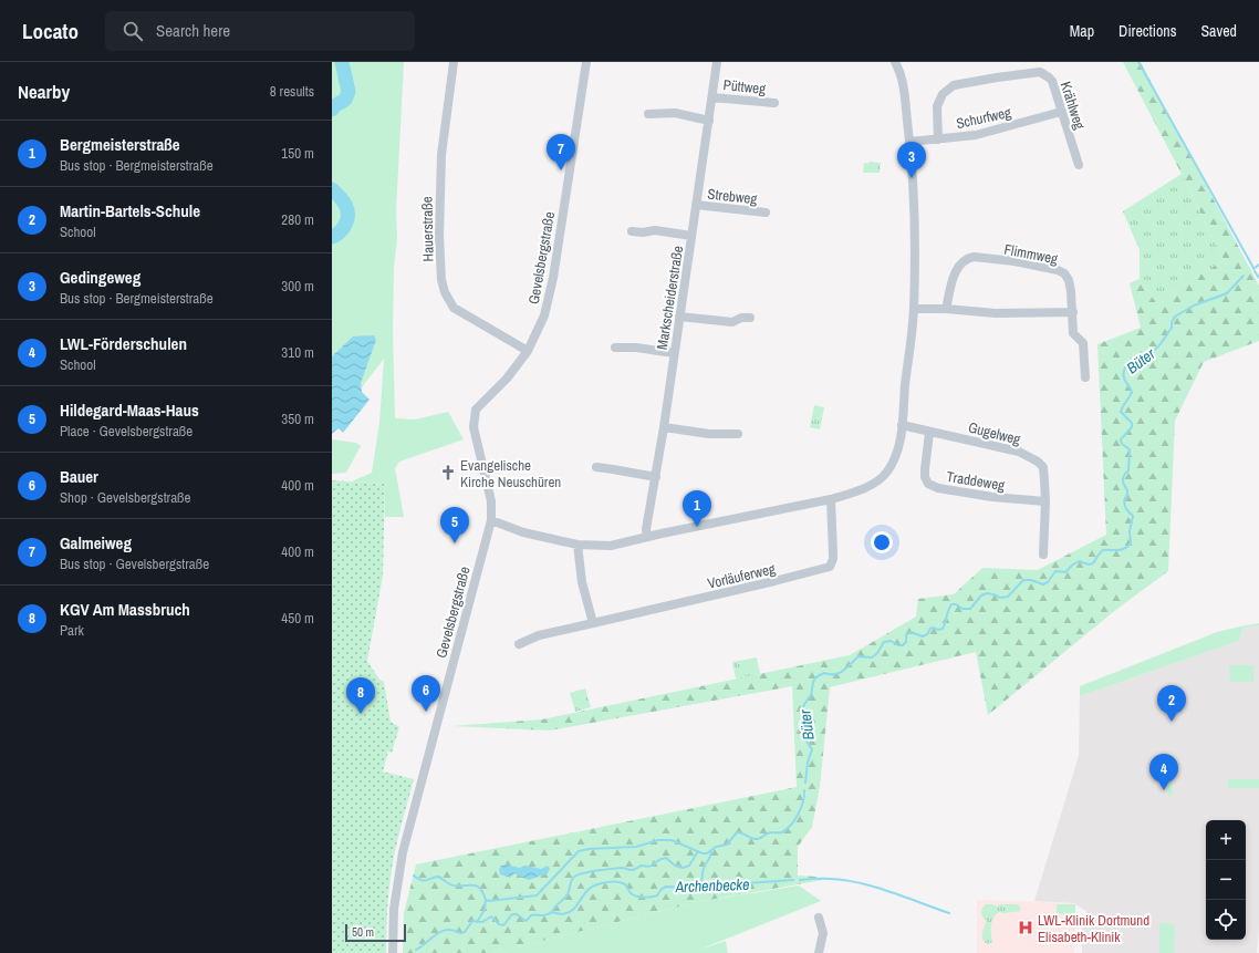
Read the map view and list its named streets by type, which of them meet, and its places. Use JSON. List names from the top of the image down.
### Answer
{
  "streets": {
    "street": [
      "Püttweg",
      "Krählweg",
      "Schurfweg",
      "Strebweg",
      "Hauerstraße",
      "Flimmweg",
      "Gevelsbergstraße",
      "Markscheiderstraße",
      "Gugelweg",
      "Traddeweg",
      "Vorläuferweg"
    ]
  },
  "crossings": [
    ["Püttweg", "Markscheiderstraße"],
    ["Krählweg", "Schurfweg"],
    ["Strebweg", "Markscheiderstraße"],
    ["Hauerstraße", "Gevelsbergstraße"],
    ["Gugelweg", "Traddeweg"]
  ],
  "water": ["Büter", "Archenbecke"],
  "places": {
    "church": ["Evangelische Kirche Neuschüren"],
    "hospital": ["LWL-Klinik Dortmund Elisabeth-Klinik"]
  },
  "scale_bar": "50 m",
  "page": {
    "header": "Locato",
    "search": "Search here",
    "nav": ["Map", "Directions", "Saved"],
    "heading": ["Nearby", "8 results"],
    "list": [
      {
        "mark": "1",
        "name": "Bergmeisterstraße",
        "note": "Bus stop · Bergmeisterstraße",
        "value": "150 m"
      },
      {
        "mark": "2",
        "name": "Martin-Bartels-Schule",
        "note": "School",
        "value": "280 m"
      },
      {
        "mark": "3",
        "name": "Gedingeweg",
        "note": "Bus stop · Bergmeisterstraße",
        "value": "300 m"
      },
      {
        "mark": "4",
        "name": "LWL-Förderschulen",
        "note": "School",
        "value": "310 m"
      },
      {
        "mark": "5",
        "name": "Hildegard-Maas-Haus",
        "note": "Place · Gevelsbergstraße",
        "value": "350 m"
      },
      {
        "mark": "6",
        "name": "Bauer",
        "note": "Shop · Gevelsbergstraße",
        "value": "400 m"
      },
      {
        "mark": "7",
        "name": "Galmeiweg",
        "note": "Bus stop · Gevelsbergstraße",
        "value": "400 m"
      },
      {
        "mark": "8",
        "name": "KGV Am Massbruch",
        "note": "Park",
        "value": "450 m"
      }
    ],
    "pins": [
      "7",
      "3",
      "1",
      "5",
      "6",
      "8",
      "2",
      "4"
    ],
    "map_buttons": ["+", "−"],
    "scale": "50 m"
  }
}
